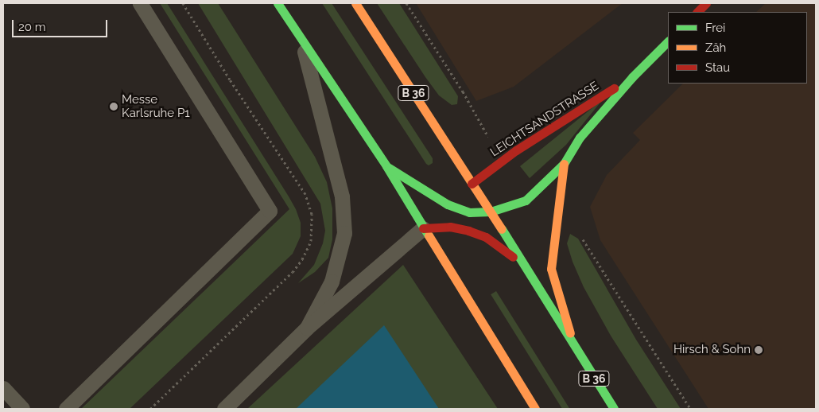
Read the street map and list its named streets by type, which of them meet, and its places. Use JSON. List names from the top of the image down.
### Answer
{
  "streets": {
    "main road": ["B 36", "LEICHTSANDSTRASSE"]
  },
  "crossings": [
    ["B 36", "LEICHTSANDSTRASSE"]
  ],
  "places": ["Messe Karlsruhe P1", "Hirsch & Sohn"],
  "legend": ["Frei", "Zäh", "Stau"],
  "scale_bar": "20 m"
}
